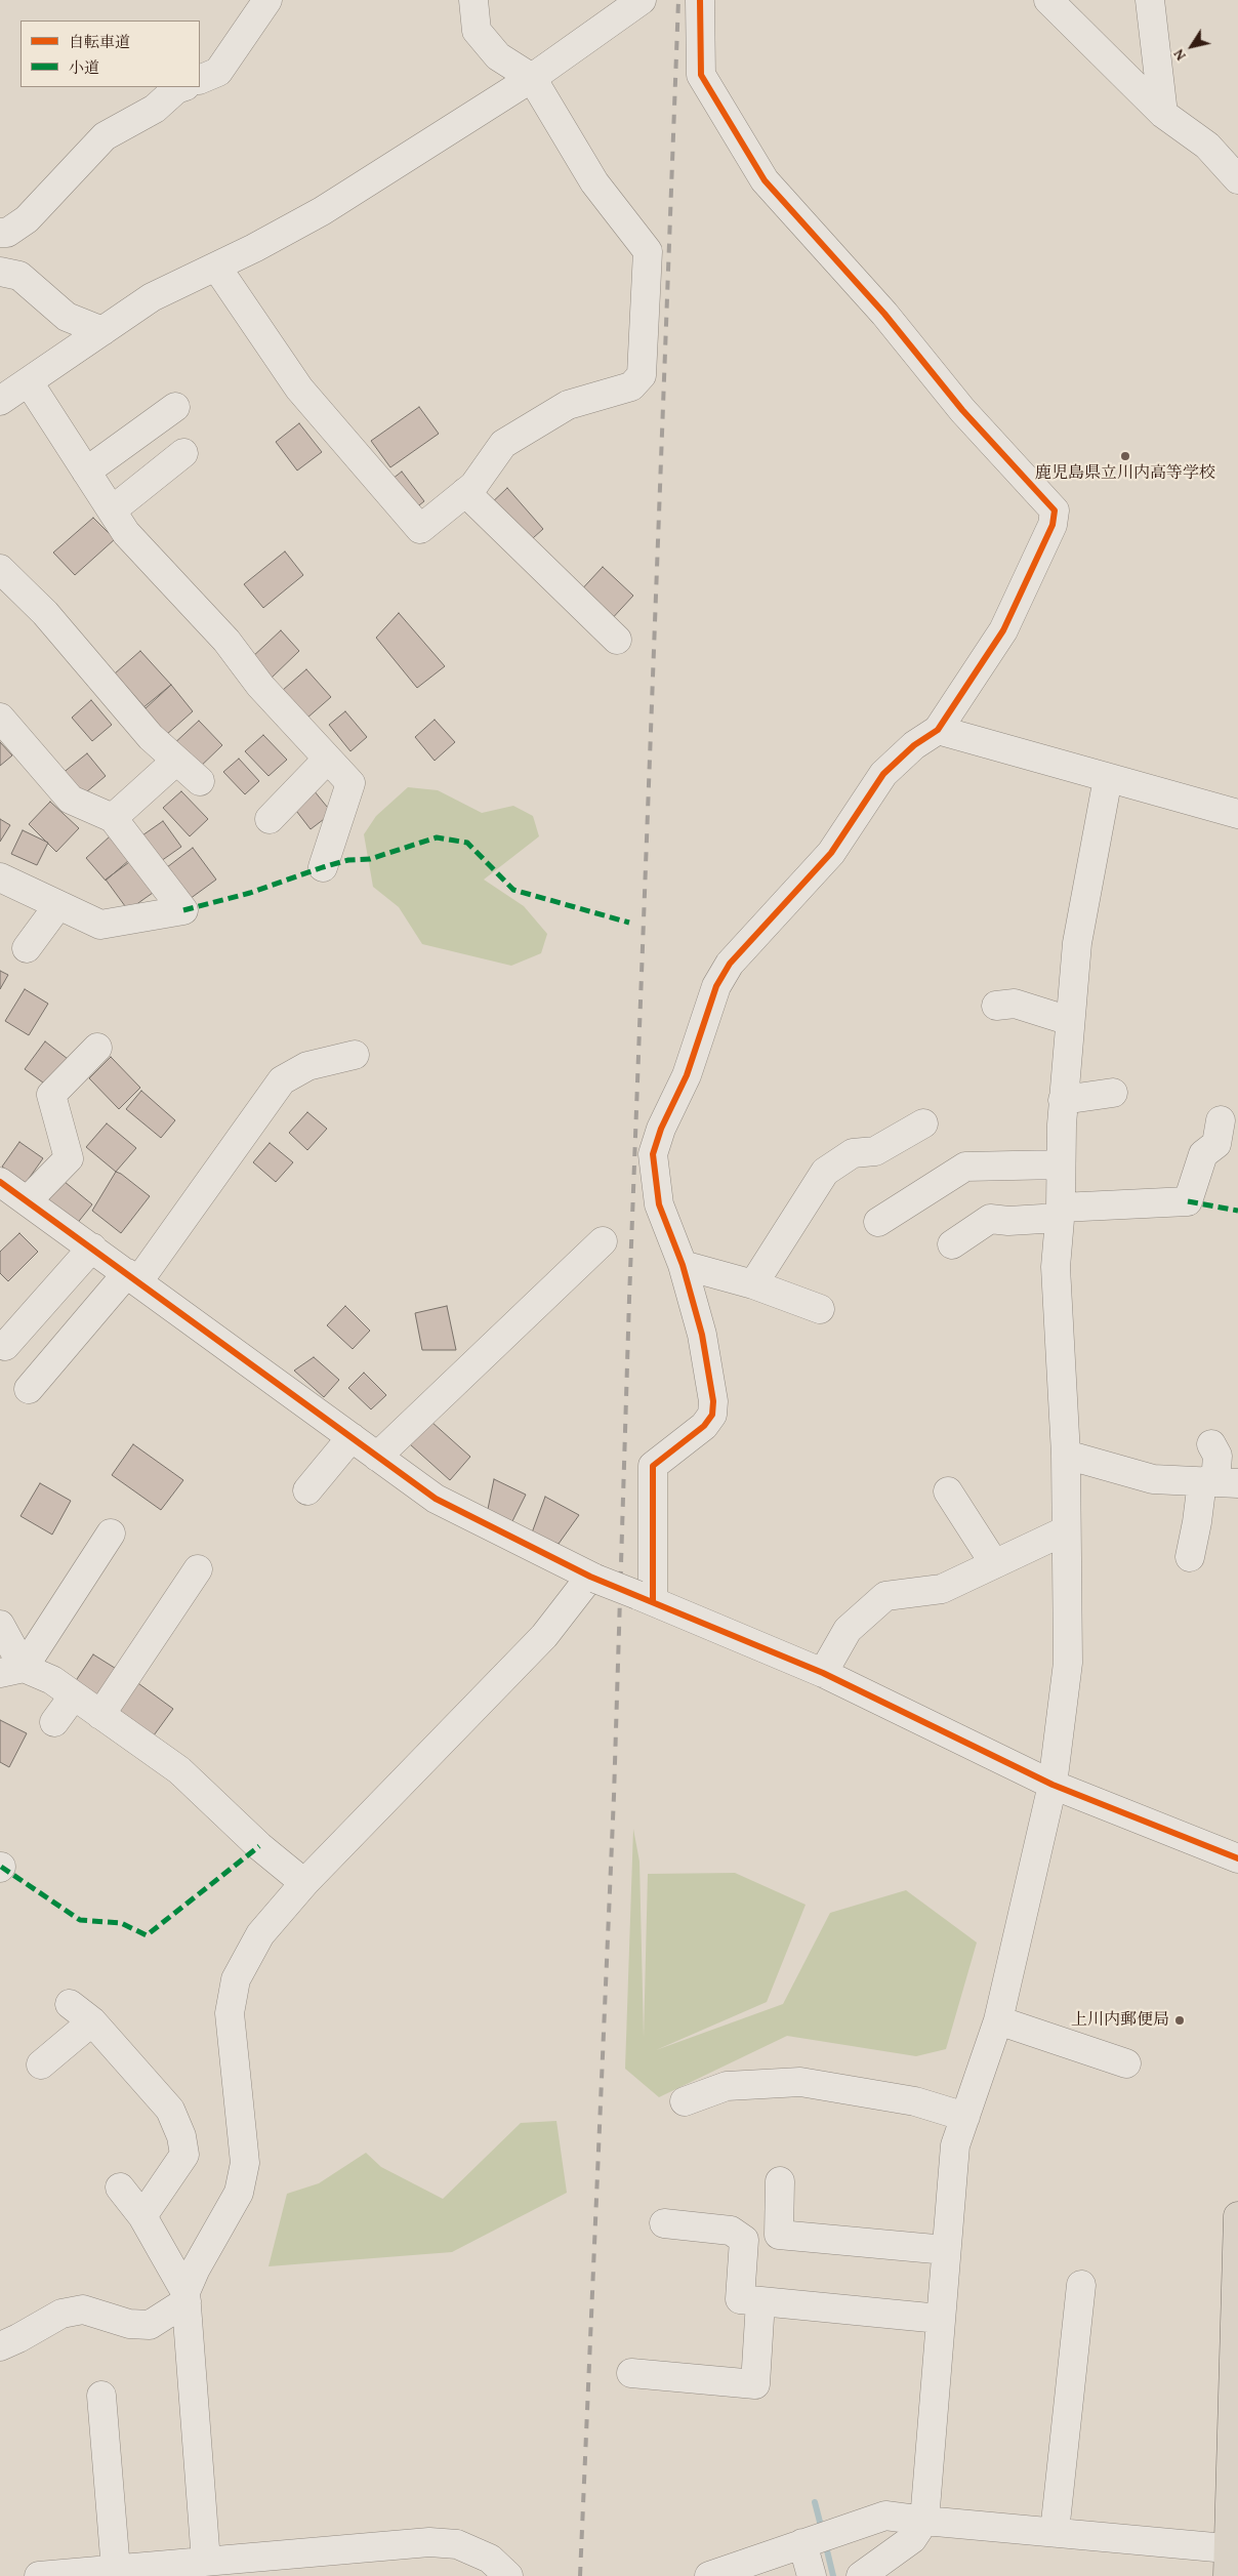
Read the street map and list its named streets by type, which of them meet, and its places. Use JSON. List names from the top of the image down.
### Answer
{
  "places": ["鹿児島県立川内高等学校", "上川内郵便局"],
  "legend": ["自転車道", "小道"],
  "north": "bottom left"
}
